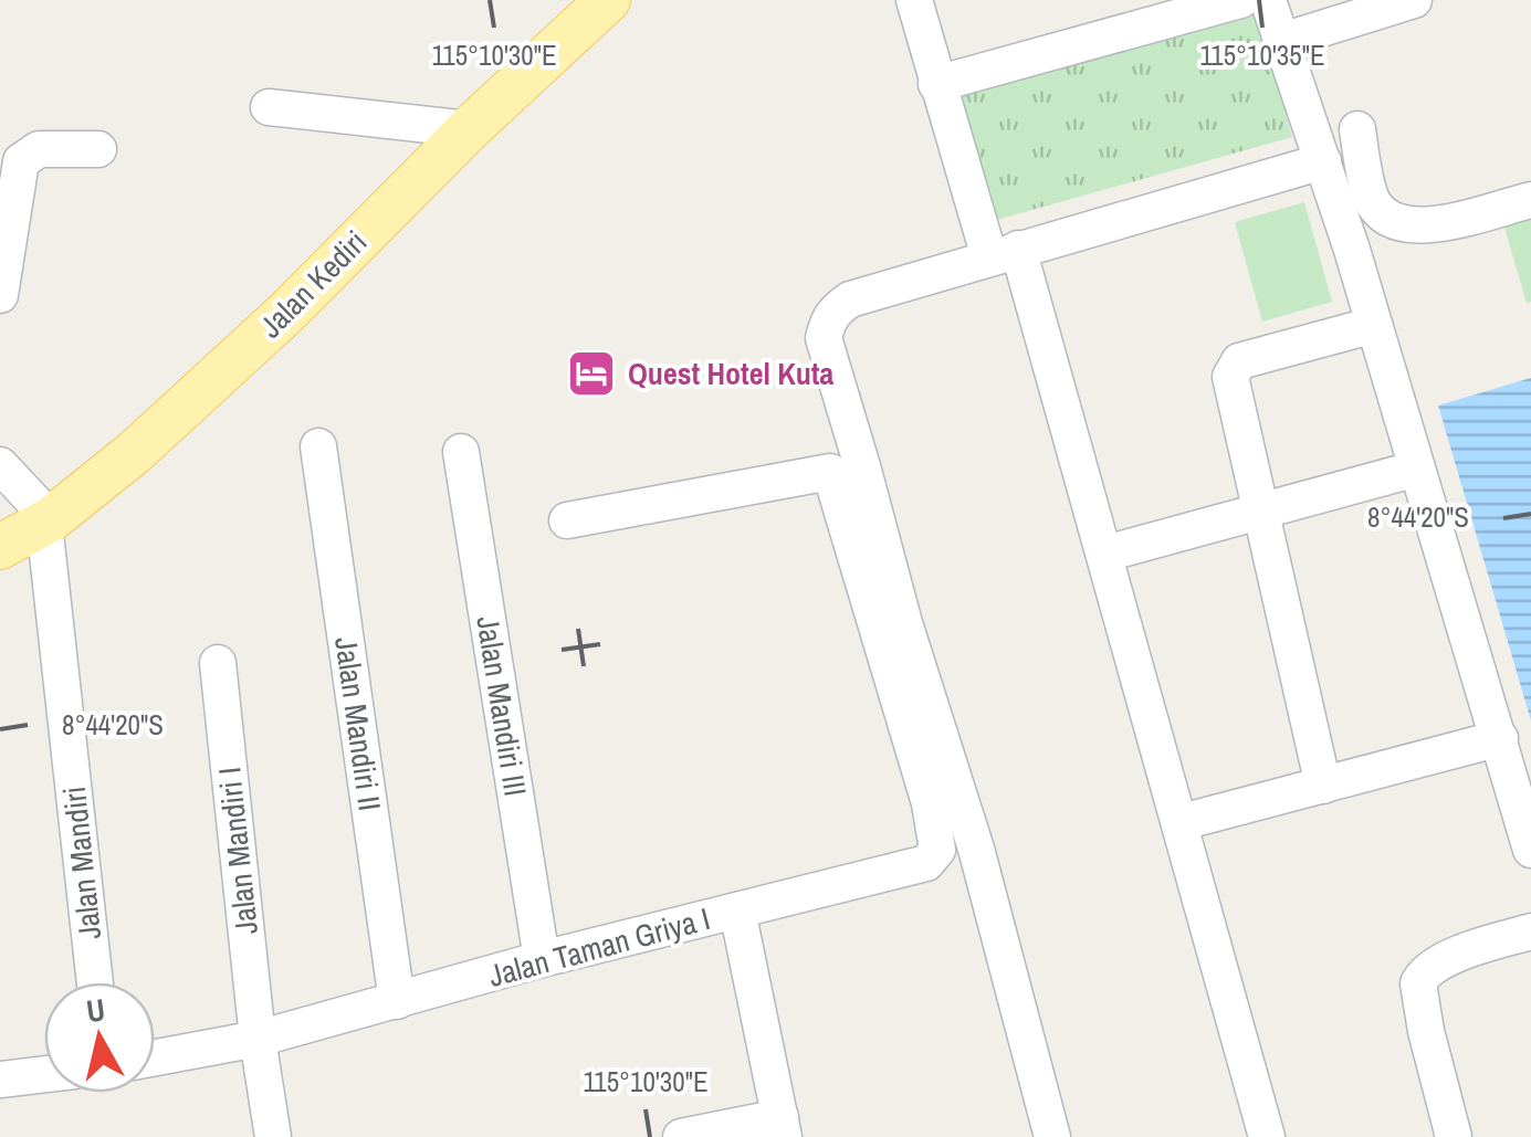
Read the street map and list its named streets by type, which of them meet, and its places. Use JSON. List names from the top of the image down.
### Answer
{
  "streets": {
    "main road": ["Jalan Kediri"],
    "street": [
      "Jalan Mandiri III",
      "Jalan Mandiri II",
      "Jalan Mandiri I",
      "Jalan Mandiri",
      "Jalan Taman Griya I"
    ]
  },
  "crossings": [
    ["Jalan Kediri", "Jalan Mandiri"],
    ["Jalan Mandiri III", "Jalan Taman Griya I"],
    ["Jalan Mandiri II", "Jalan Taman Griya I"],
    ["Jalan Mandiri I", "Jalan Taman Griya I"]
  ],
  "places": {
    "hotel": ["Quest Hotel Kuta"]
  },
  "north": "top",
  "coordinates": ["115°10'30\"E", "115°10'35\"E", "8°44'20\"S"]
}
